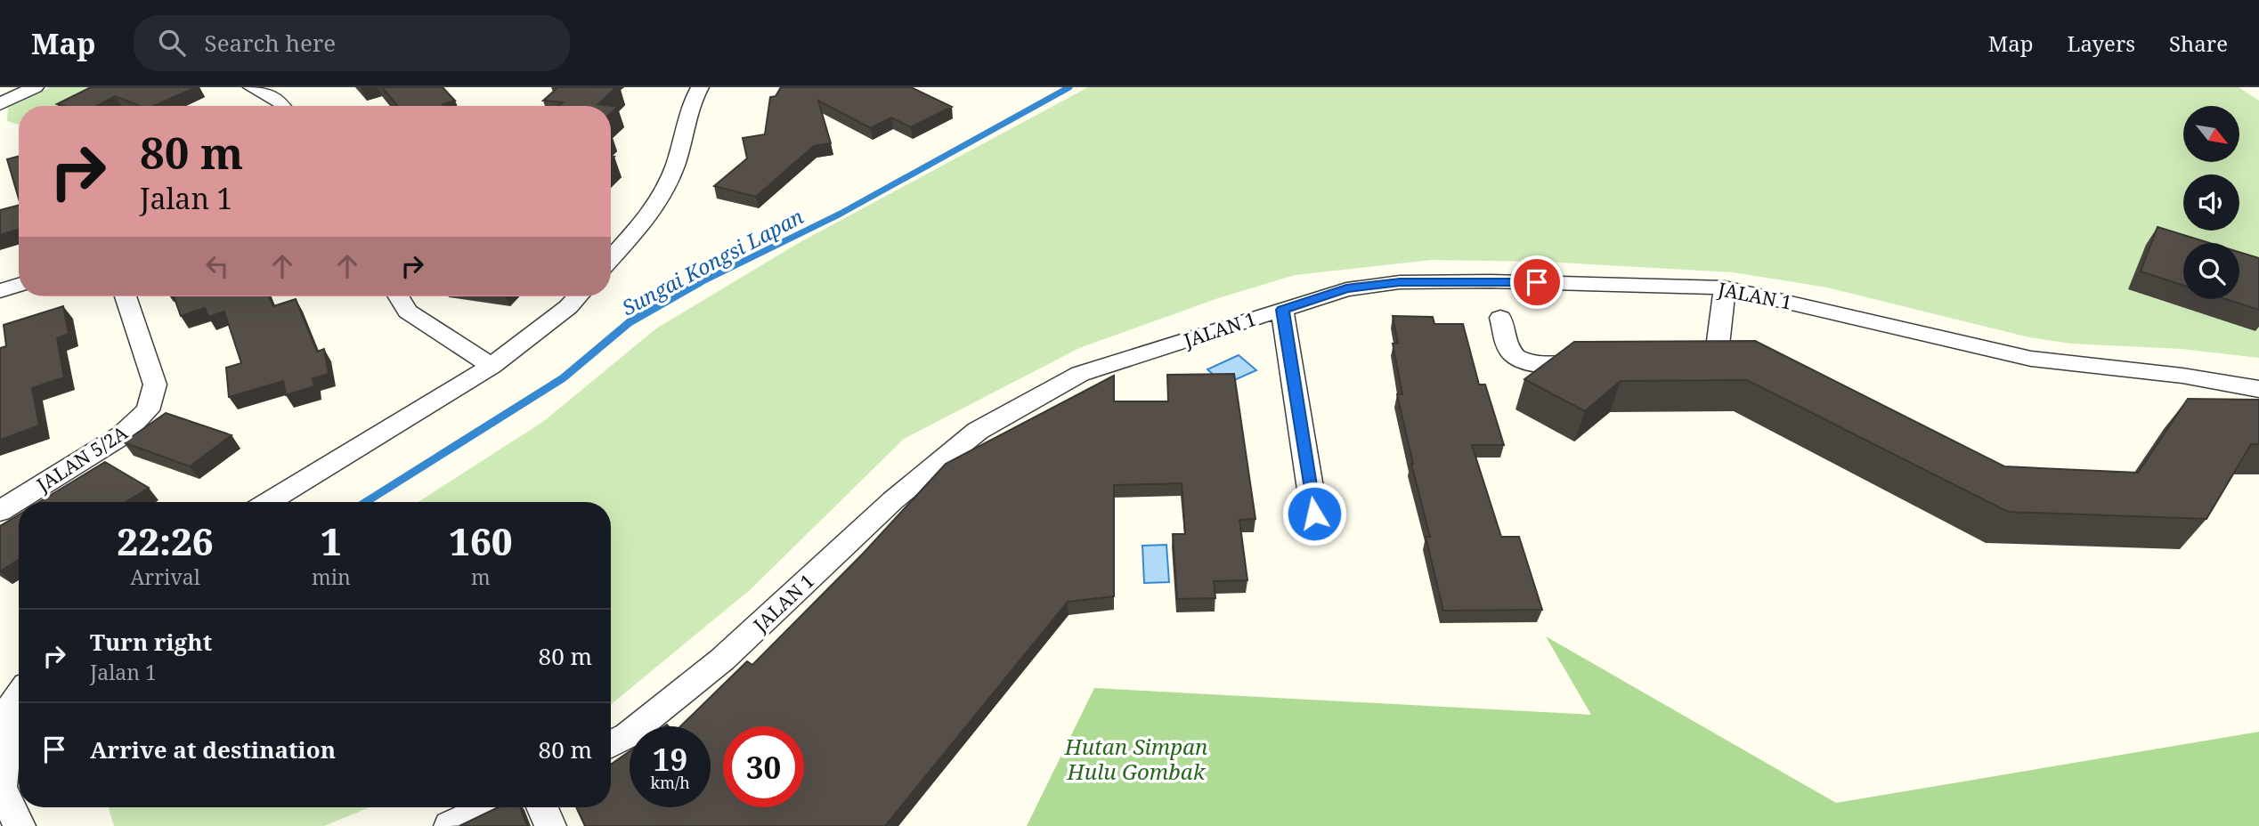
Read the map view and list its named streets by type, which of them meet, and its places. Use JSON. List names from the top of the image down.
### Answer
{
  "streets": {
    "street": ["JALAN 1", "JALAN 5/2A"]
  },
  "water": ["Sungai Kongsi Lapan"],
  "parks": ["Hutan Simpan Hulu Gombak"],
  "north": "bottom right",
  "page": {
    "header": "Map",
    "search": "Search here",
    "nav": ["Map", "Layers", "Share"],
    "turn": ["80 m", "Jalan 1"],
    "eta": [
      "22:26",
      "Arrival",
      "1",
      "min",
      "160",
      "m"
    ],
    "list": [
      {
        "name": "Turn right",
        "note": "Jalan 1",
        "value": "80 m"
      },
      {
        "name": "Arrive at destination",
        "value": "80 m"
      }
    ],
    "speed": "19 km/h",
    "limit": "30"
  }
}
